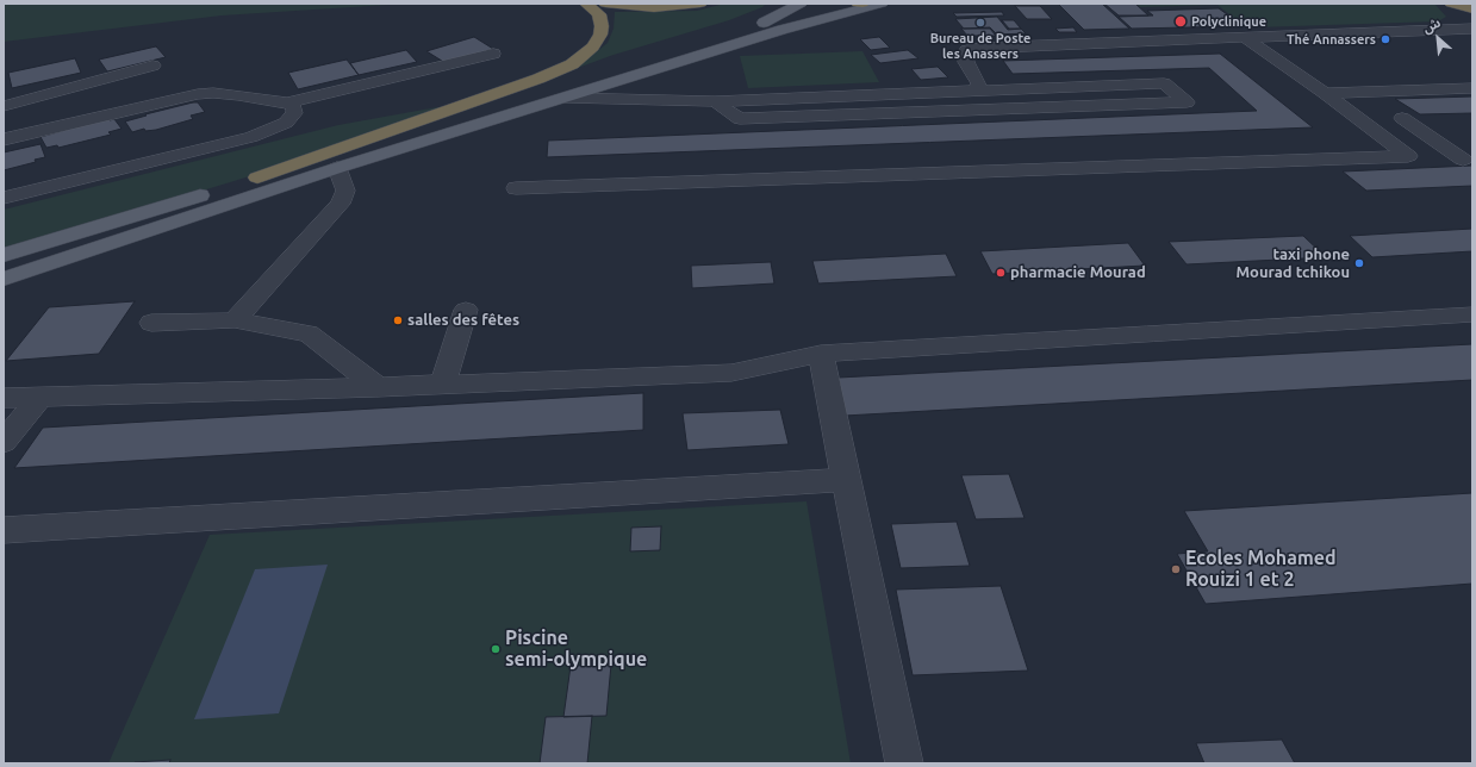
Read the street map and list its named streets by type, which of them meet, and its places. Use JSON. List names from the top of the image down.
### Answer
{
  "places": [
    "Polyclinique",
    "Bureau de Poste les Anassers",
    "Thé Annassers",
    "taxi phone Mourad tchikou",
    "pharmacie Mourad",
    "salles des fêtes",
    "Ecoles Mohamed Rouizi 1 et 2",
    "Piscine semi-olympique"
  ],
  "north": "top left"
}
